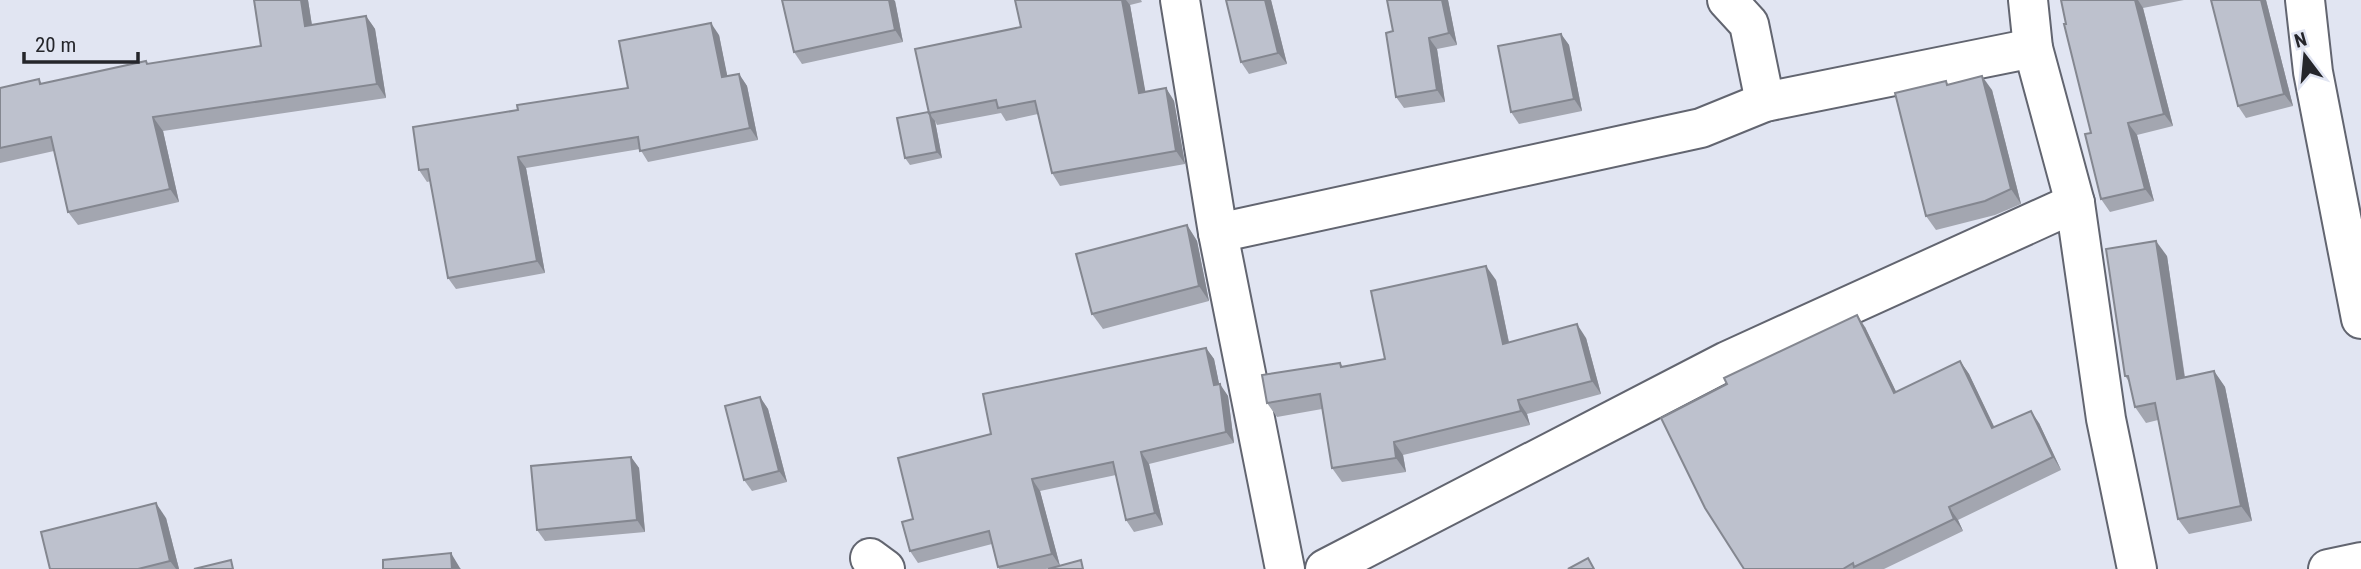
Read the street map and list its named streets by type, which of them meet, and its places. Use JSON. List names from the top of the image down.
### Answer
{
  "scale_bar": "20 m",
  "north": "top"
}
